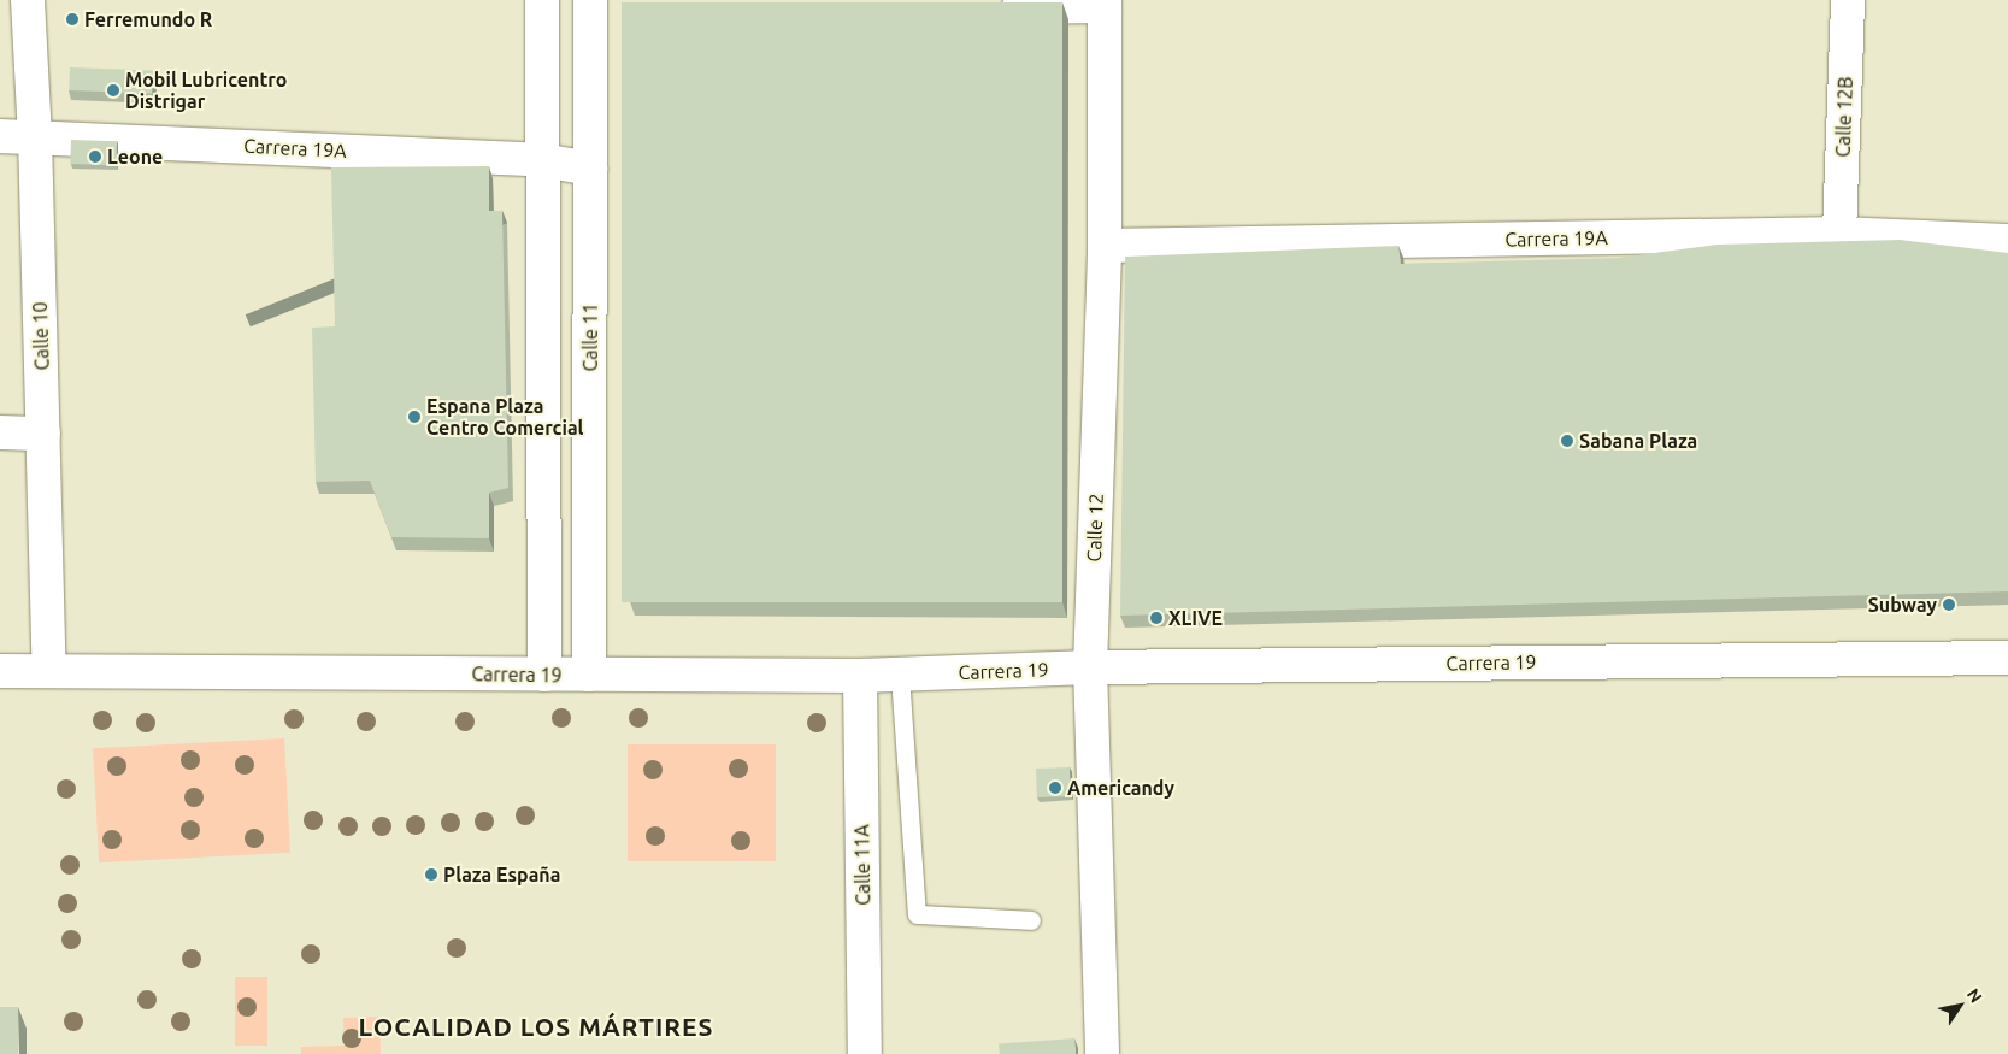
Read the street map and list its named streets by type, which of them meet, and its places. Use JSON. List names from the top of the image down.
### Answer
{
  "streets": {
    "street": [
      "Calle 12B",
      "Carrera 19A",
      "Calle 10",
      "Calle 11",
      "Calle 12",
      "Carrera 19",
      "Calle 11A"
    ]
  },
  "crossings": [
    ["Calle 12B", "Carrera 19A"],
    ["Carrera 19A", "Calle 10"],
    ["Carrera 19A", "Calle 11"],
    ["Carrera 19A", "Calle 12"],
    ["Calle 10", "Carrera 19"],
    ["Calle 11", "Carrera 19"],
    ["Calle 12", "Carrera 19"],
    ["Carrera 19", "Calle 11A"]
  ],
  "districts": ["LOCALIDAD LOS MÁRTIRES"],
  "places": [
    "Ferremundo R",
    "Mobil Lubricentro Distrigar",
    "Leone",
    "Espana Plaza Centro Comercial",
    "Sabana Plaza",
    "Subway",
    "XLIVE",
    "Americandy",
    "Plaza España"
  ],
  "north": "top right"
}
